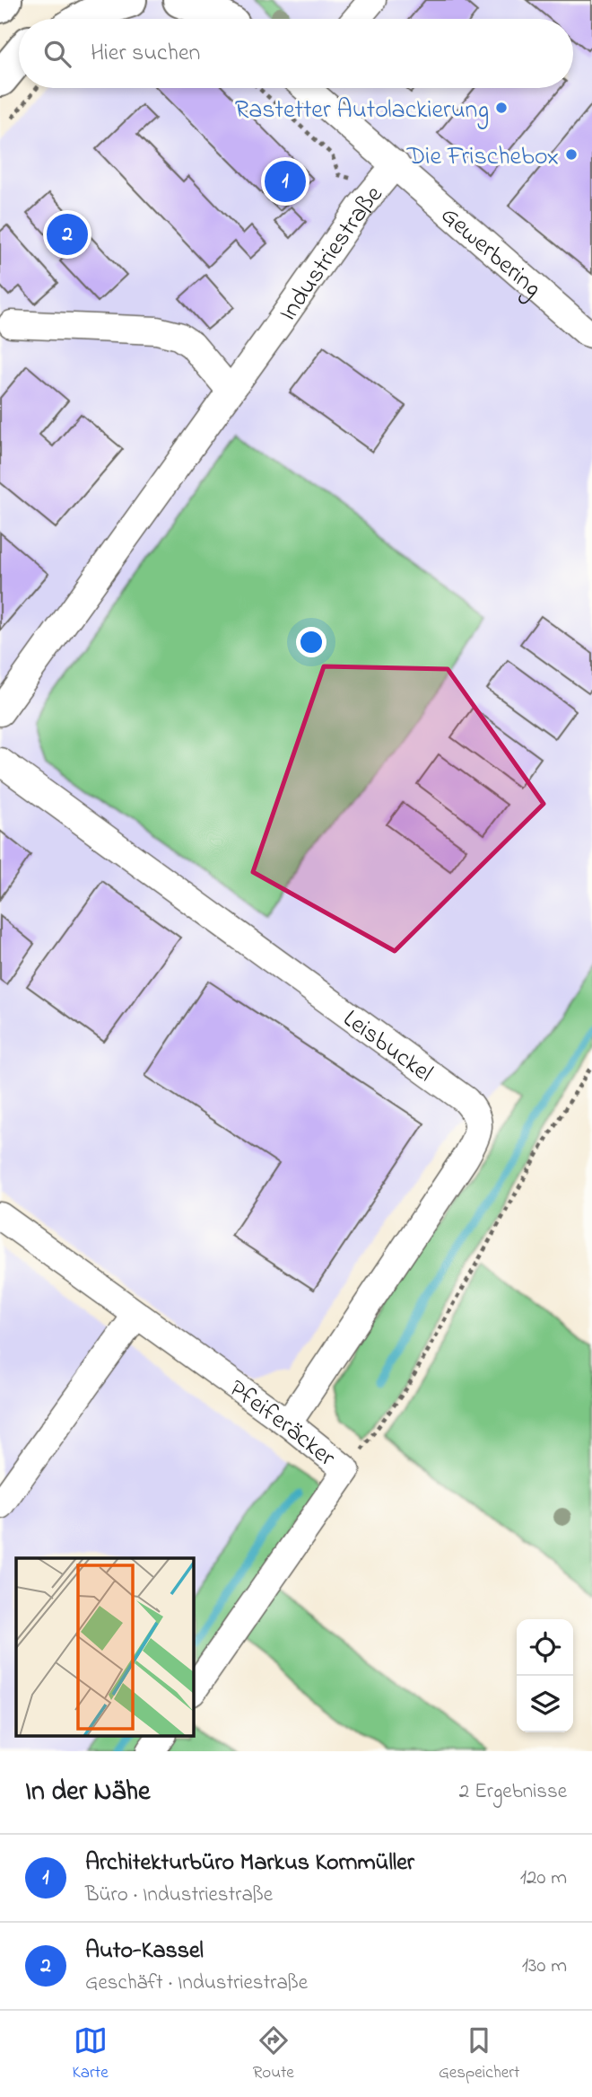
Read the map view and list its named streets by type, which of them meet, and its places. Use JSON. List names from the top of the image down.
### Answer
{
  "streets": {
    "street": [
      "Gewerbering",
      "Industriestraße",
      "Leisbuckel",
      "Pfeiferäcker"
    ]
  },
  "crossings": [
    ["Gewerbering", "Industriestraße"],
    ["Leisbuckel", "Pfeiferäcker"]
  ],
  "places": ["Rastetter Autolackierung", "Die Frischebox"],
  "page": {
    "search": "Hier suchen",
    "pins": ["1", "2"],
    "heading": ["In der Nähe", "2 Ergebnisse"],
    "list": [
      {
        "mark": "1",
        "name": "Architekturbüro Markus Kornmüller",
        "note": "Büro · Industriestraße",
        "value": "120 m"
      },
      {
        "mark": "2",
        "name": "Auto-Kassel",
        "note": "Geschäft · Industriestraße",
        "value": "130 m"
      }
    ],
    "nav": ["Karte", "Route", "Gespeichert"]
  }
}
